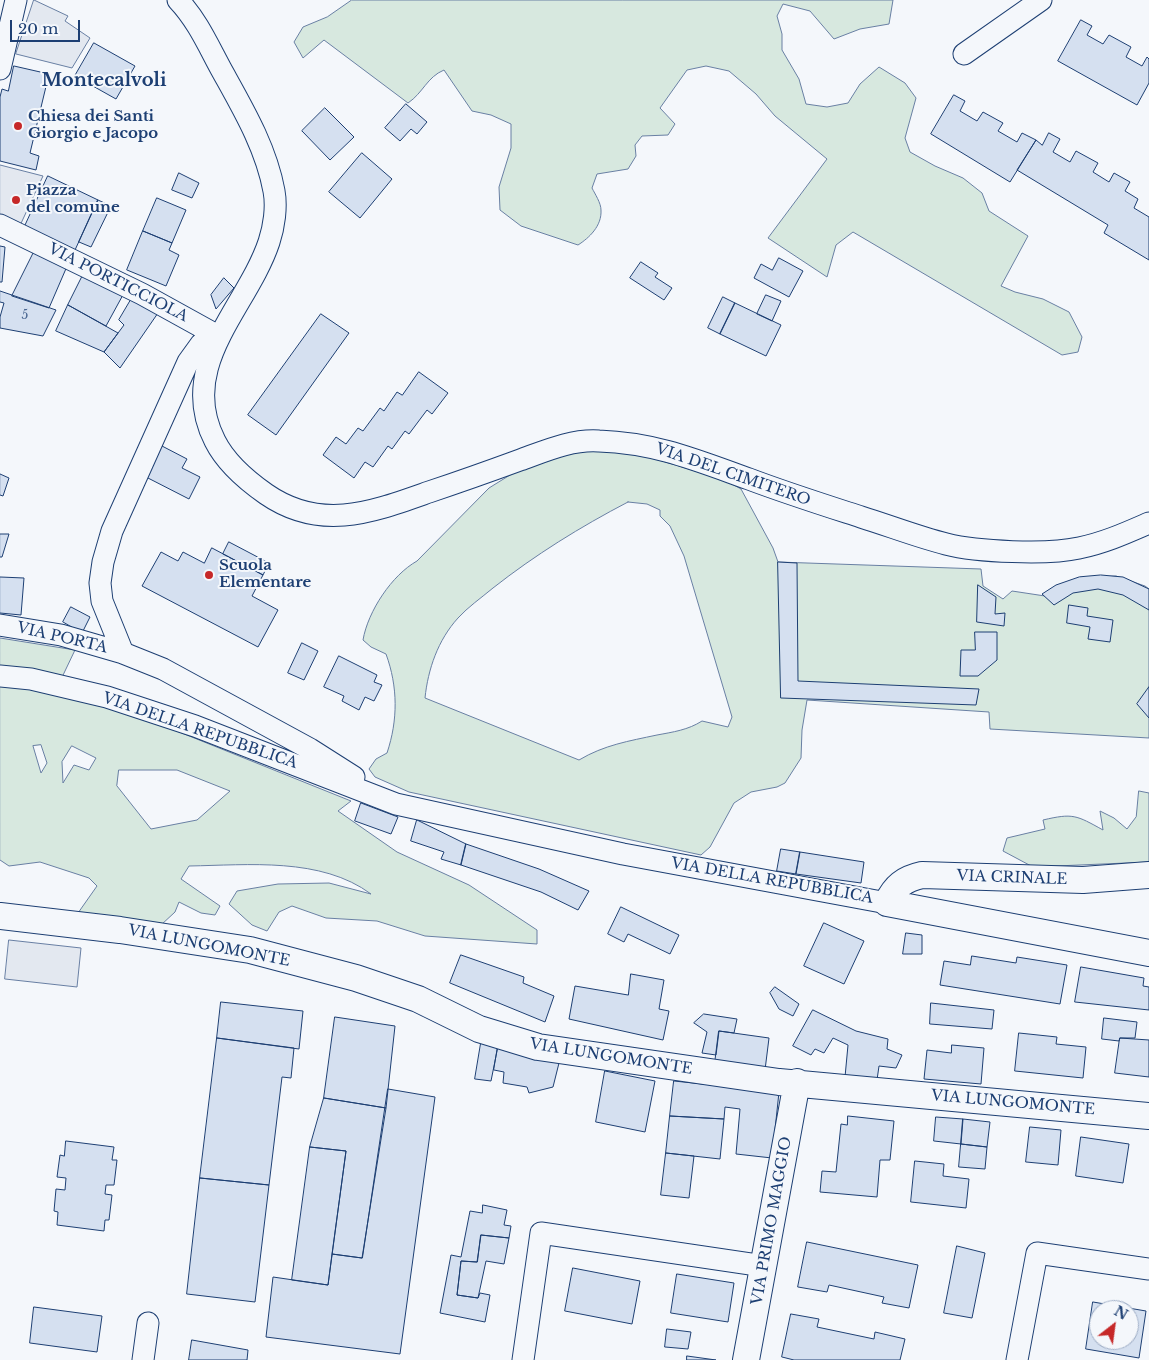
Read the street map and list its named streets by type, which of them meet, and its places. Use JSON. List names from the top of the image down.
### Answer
{
  "streets": {
    "street": [
      "VIA PORTICCIOLA",
      "VIA DEL CIMITERO",
      "VIA PORTA",
      "VIA DELLA REPUBBLICA",
      "VIA CRINALE",
      "VIA LUNGOMONTE",
      "VIA PRIMO MAGGIO"
    ]
  },
  "crossings": [
    ["VIA PORTICCIOLA", "VIA DEL CIMITERO"],
    ["VIA PORTA", "VIA DELLA REPUBBLICA"],
    ["VIA DELLA REPUBBLICA", "VIA CRINALE"],
    ["VIA LUNGOMONTE", "VIA PRIMO MAGGIO"]
  ],
  "districts": ["Montecalvoli"],
  "places": ["Chiesa dei Santi Giorgio e Jacopo", "Piazza del comune", "Scuola Elementare"],
  "house_numbers": ["5"],
  "scale_bar": "20 m",
  "north": "top right"
}
